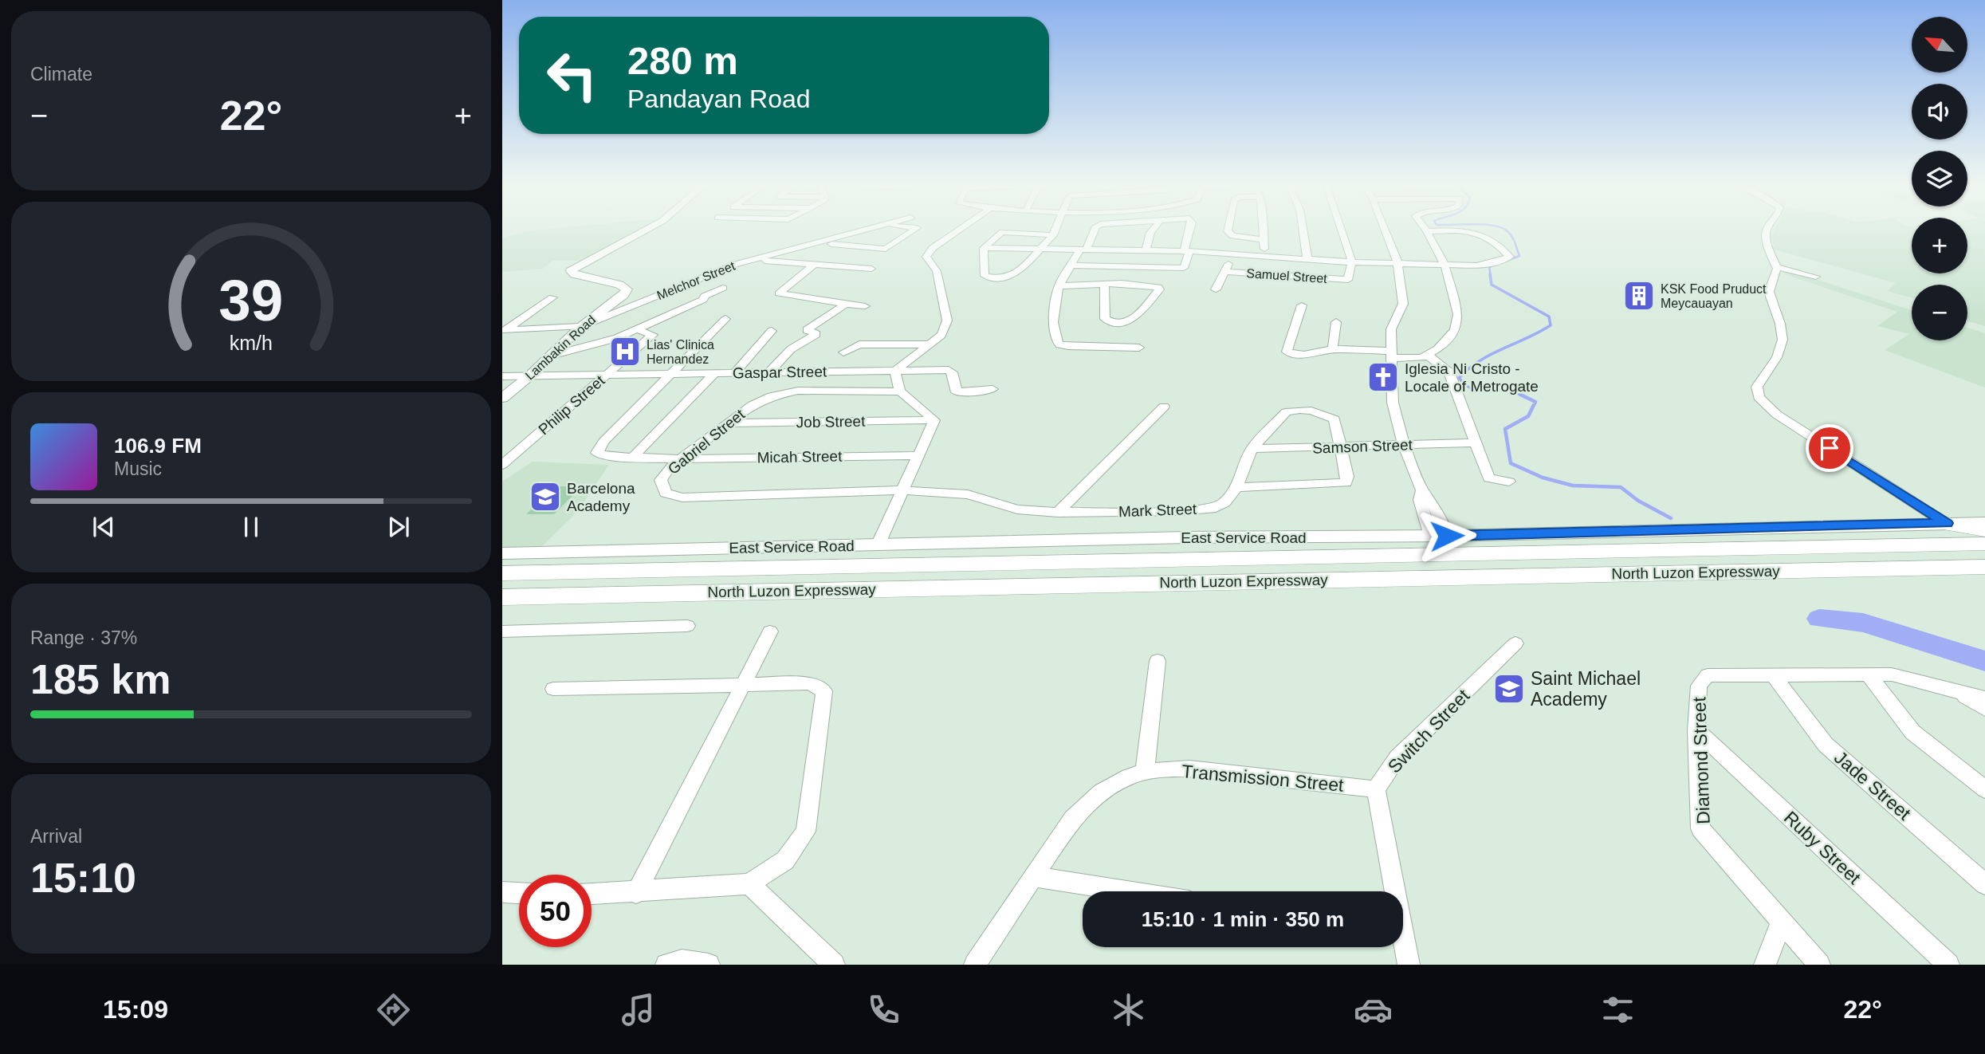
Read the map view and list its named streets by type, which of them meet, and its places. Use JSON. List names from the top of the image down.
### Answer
{
  "streets": {
    "highway": ["North Luzon Expressway"],
    "main road": ["Lambakin Road", "East Service Road"],
    "street": [
      "Samuel Street",
      "Melchor Street",
      "Gaspar Street",
      "Philip Street",
      "Job Street",
      "Gabriel Street",
      "Samson Street",
      "Micah Street",
      "Mark Street",
      "Switch Street",
      "Diamond Street",
      "Transmission Street",
      "Jade Street",
      "Ruby Street"
    ]
  },
  "crossings": [
    ["Melchor Street", "Lambakin Road"],
    ["Lambakin Road", "Gaspar Street"],
    ["Gaspar Street", "Philip Street"],
    ["Gaspar Street", "Micah Street"],
    ["Job Street", "Gabriel Street"],
    ["Gabriel Street", "Micah Street"],
    ["Gabriel Street", "Mark Street"],
    ["Samson Street", "Mark Street"],
    ["Switch Street", "Transmission Street"],
    ["Diamond Street", "Jade Street"],
    ["Diamond Street", "Ruby Street"]
  ],
  "places": {
    "building": ["KSK Food Pruduct Meycauayan"],
    "hospital": ["Lias' Clinica Hernandez"],
    "church": ["Iglesia Ni Cristo - Locale of Metrogate"],
    "school or university": ["Barcelona Academy", "Saint Michael Academy"]
  },
  "north": "top left",
  "page": {
    "tile": [
      "Climate",
      ["Range · 37%", "185 km"],
      ["Arrival", "15:10"]
    ],
    "map_buttons": ["+", "−"],
    "turn": ["280 m", "Pandayan Road"],
    "heat": ["−", "22°", "+"],
    "song": ["106.9 FM", "Music"],
    "limit": "50",
    "trip": "15:10 · 1 min · 350 m",
    "tabs": ["15:09", "22°"],
    "gauge": ["39", "km/h"]
  }
}
